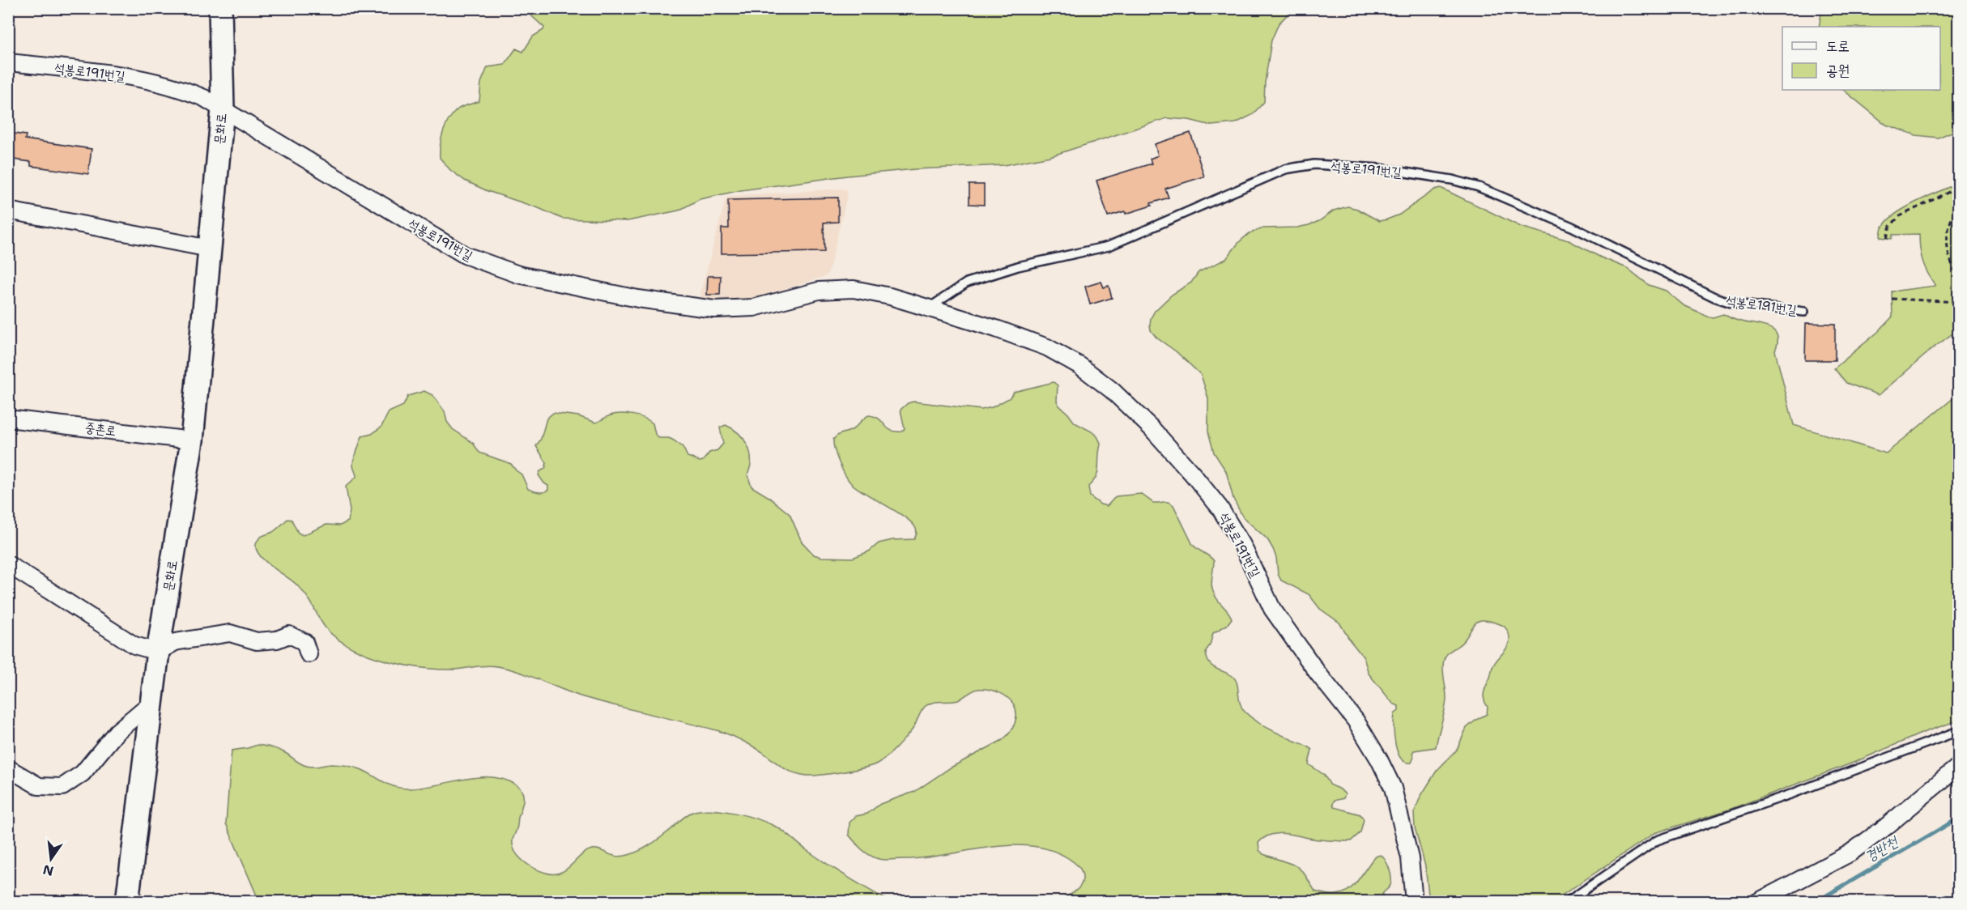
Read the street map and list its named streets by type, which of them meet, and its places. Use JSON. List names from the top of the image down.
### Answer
{
  "streets": {
    "main road": ["문화로"],
    "street": ["석봉로191번길", "중촌로"]
  },
  "crossings": [
    ["석봉로191번길", "문화로"],
    ["문화로", "중촌로"]
  ],
  "water": ["경반천"],
  "legend": ["도로", "공원"],
  "north": "bottom"
}
